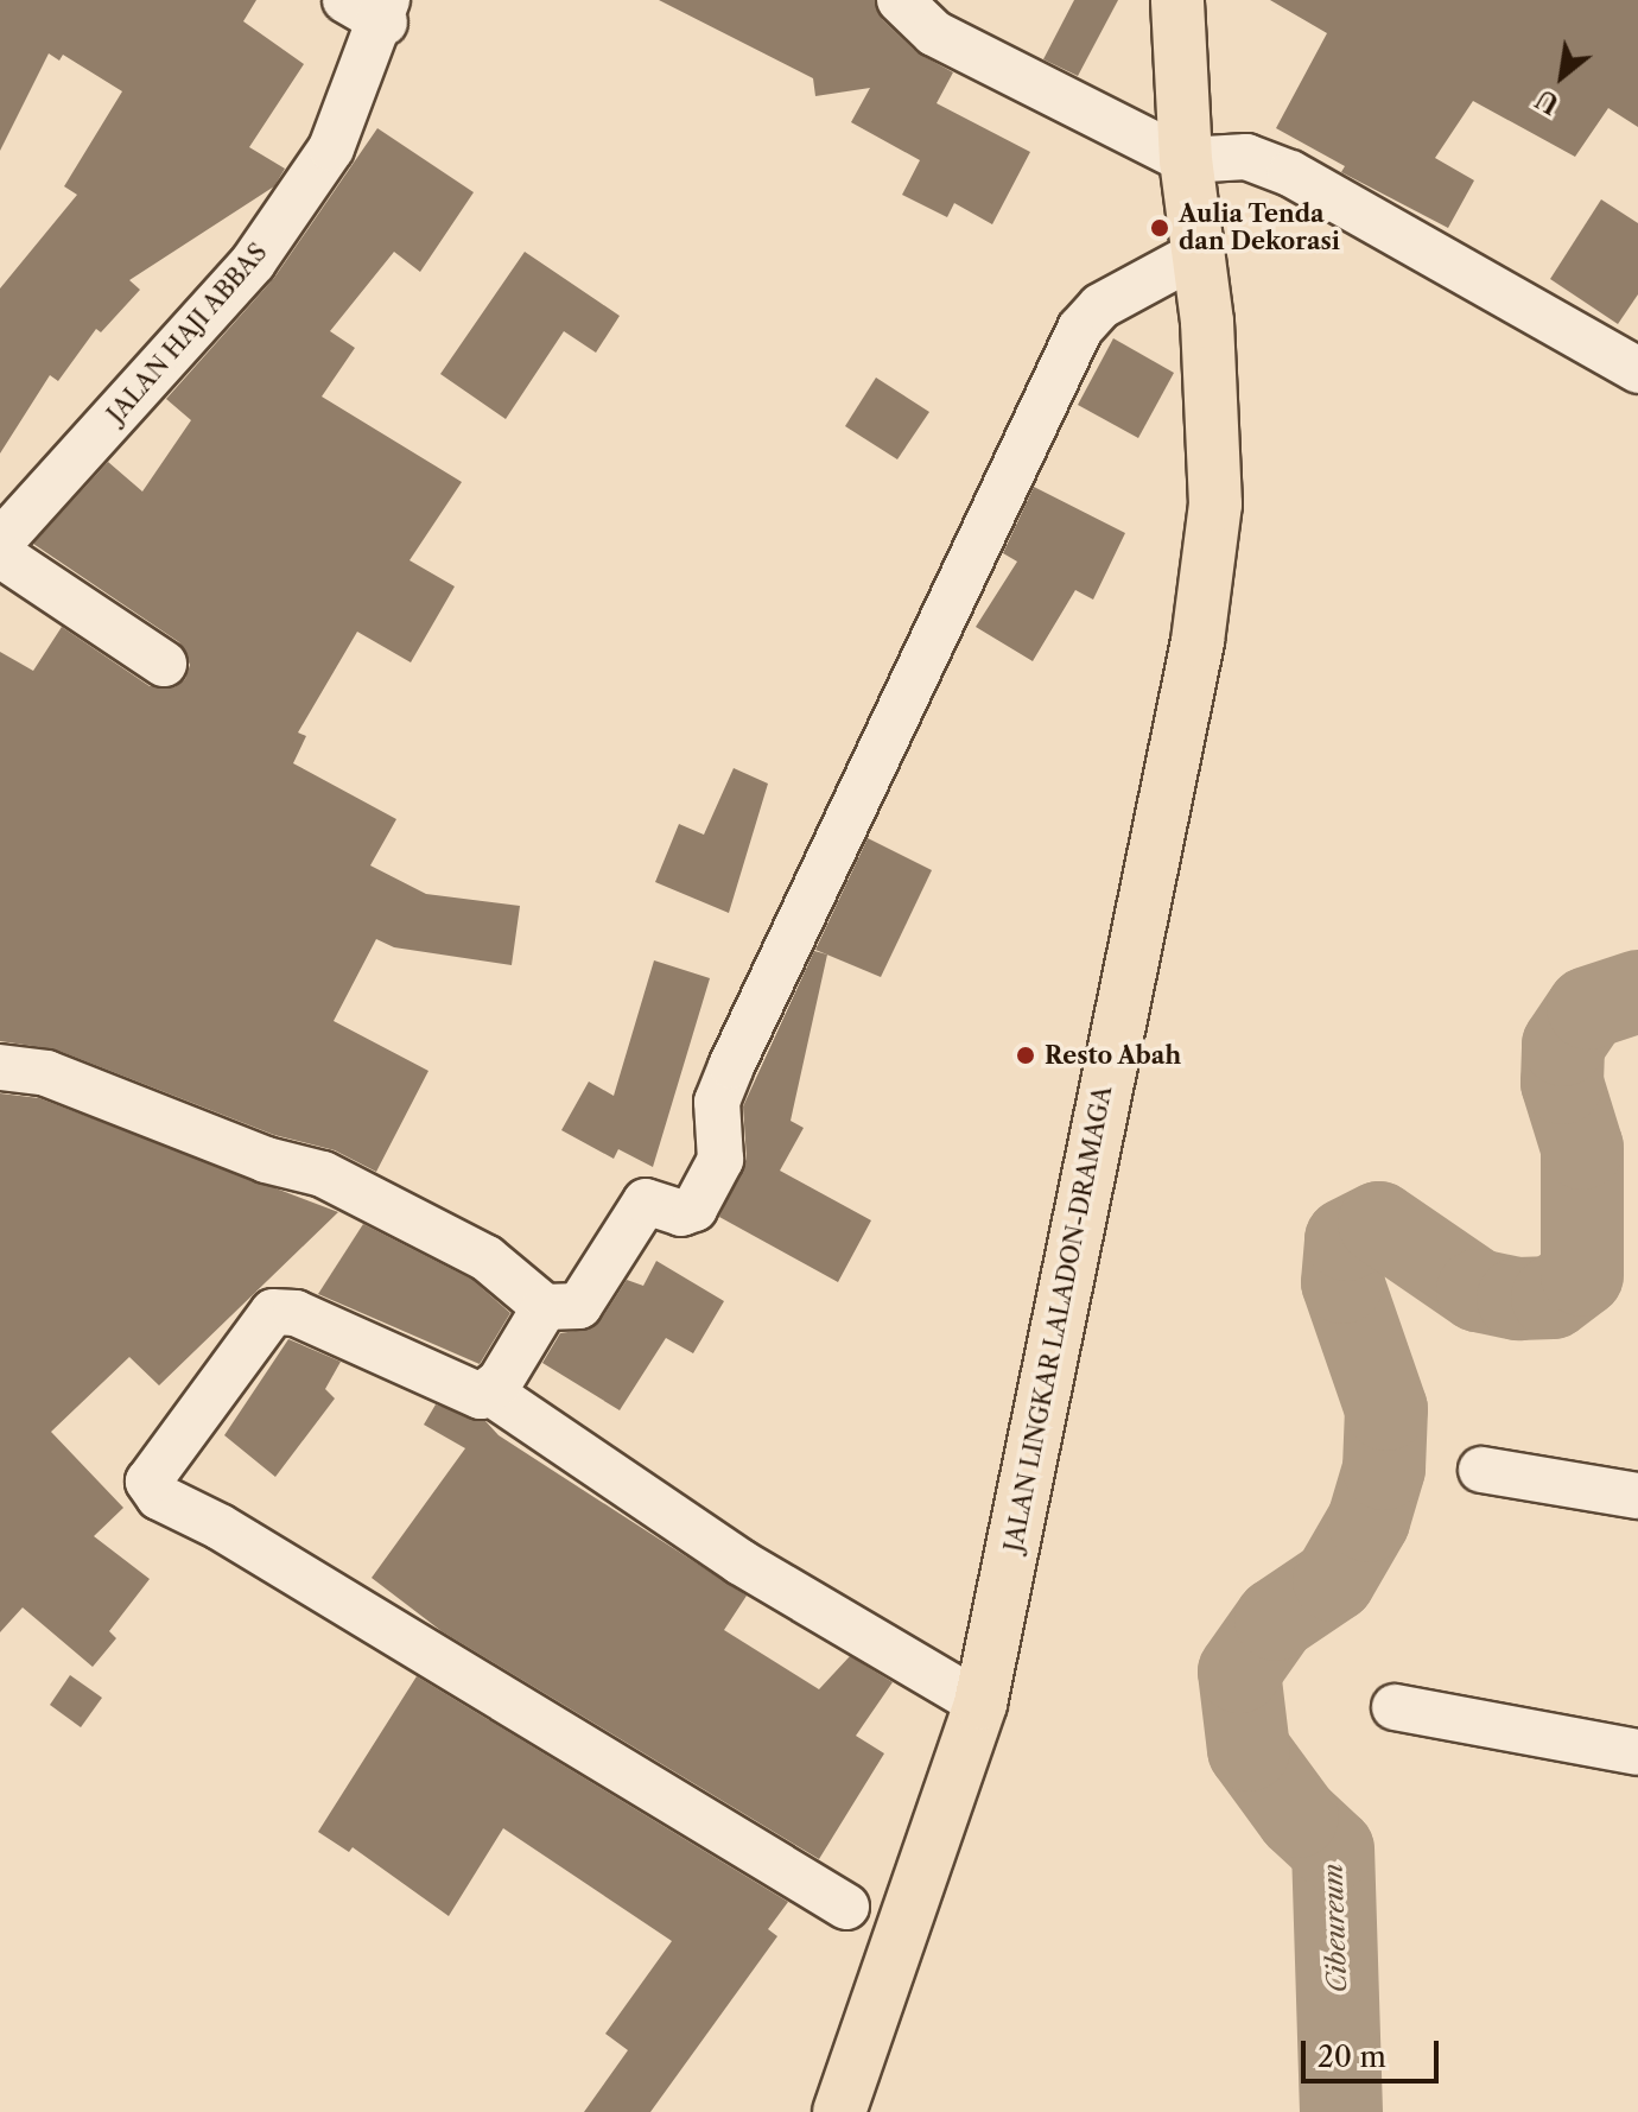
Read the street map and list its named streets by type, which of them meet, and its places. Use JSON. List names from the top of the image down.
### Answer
{
  "streets": {
    "main road": ["JALAN LINGKAR LALADON-DRAMAGA"],
    "street": ["JALAN HAJI ABBAS"]
  },
  "water": ["Cibeureum"],
  "places": ["Aulia Tenda dan Dekorasi", "Resto Abah"],
  "scale_bar": "20 m",
  "north": "bottom left"
}
